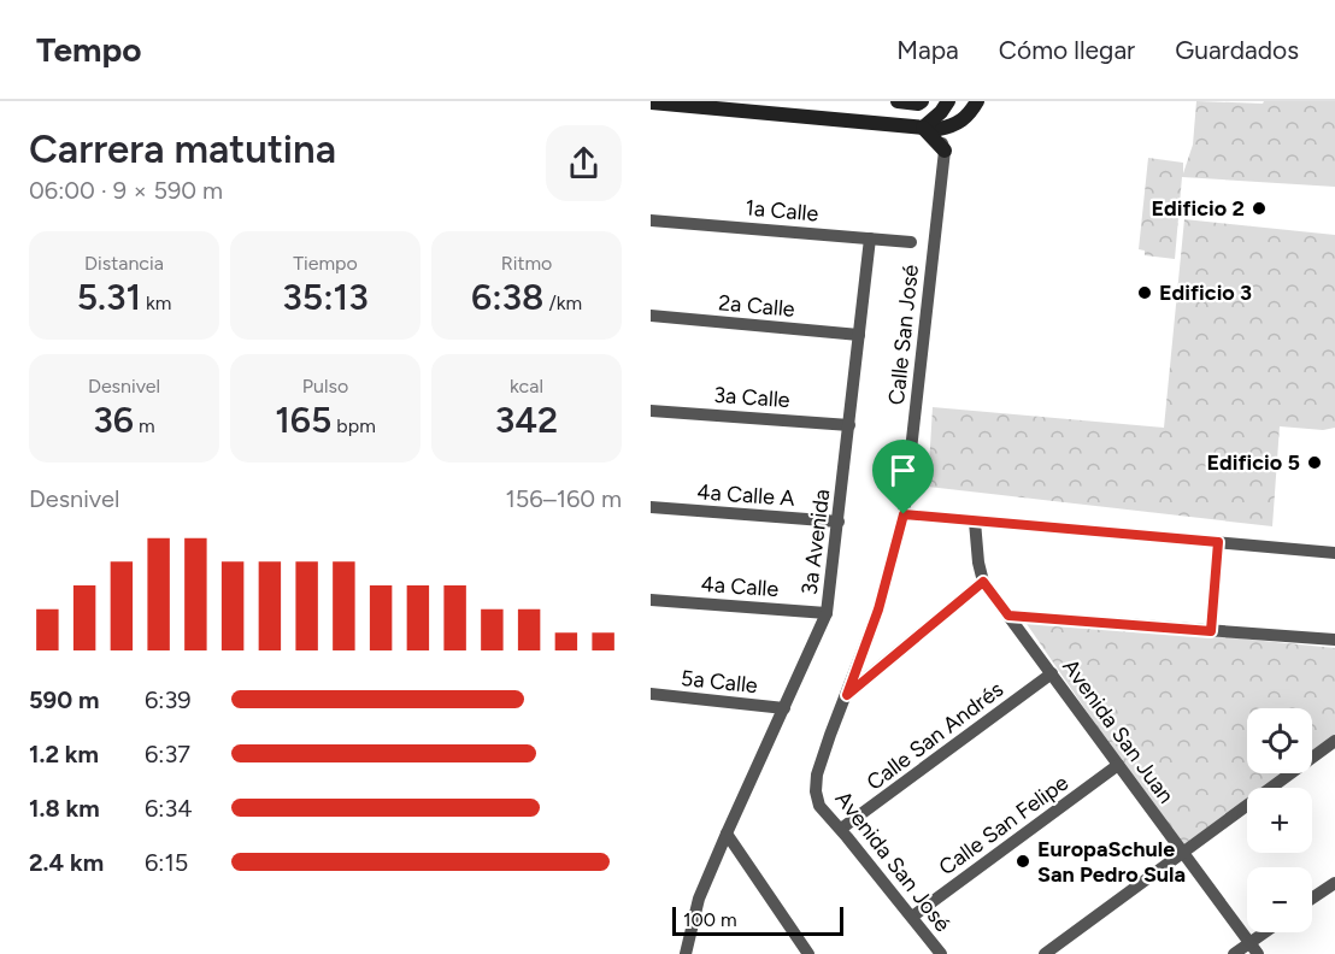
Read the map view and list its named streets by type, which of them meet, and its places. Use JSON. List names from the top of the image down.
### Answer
{
  "streets": {
    "street": [
      "1a Calle",
      "2a Calle",
      "Calle San José",
      "3a Calle",
      "4a Calle A",
      "3a Avenida",
      "4a Calle",
      "5a Calle",
      "Avenida San Juan",
      "Calle San Andrés",
      "Calle San Felipe",
      "Avenida San José"
    ]
  },
  "crossings": [
    ["1a Calle", "Calle San José"],
    ["1a Calle", "3a Avenida"],
    ["2a Calle", "3a Avenida"],
    ["Calle San José", "Avenida San José"],
    ["3a Calle", "3a Avenida"],
    ["4a Calle A", "3a Avenida"],
    ["3a Avenida", "4a Calle"],
    ["3a Avenida", "5a Calle"],
    ["Avenida San Juan", "Calle San Andrés"],
    ["Avenida San Juan", "Calle San Felipe"],
    ["Calle San Andrés", "Avenida San José"],
    ["Calle San Felipe", "Avenida San José"]
  ],
  "places": [
    "Edificio 2",
    "Edificio 3",
    "Edificio 5",
    "EuropaSchule San Pedro Sula"
  ],
  "scale_bar": "100 m",
  "page": {
    "header": "Tempo",
    "nav": ["Mapa", "Cómo llegar", "Guardados"],
    "heading": ["Carrera matutina", "06:00 · 9 × 590 m"],
    "stats": [
      ["Distancia", "5.31 km"],
      ["Tiempo", "35:13"],
      ["Ritmo", "6:38 /km"],
      ["Desnivel", "36 m"],
      ["Pulso", "165 bpm"],
      ["kcal", "342"]
    ],
    "chart": ["Desnivel", "156–160 m"],
    "list": [
      {
        "name": "590 m",
        "note": "6:39"
      },
      {
        "name": "1.2 km",
        "note": "6:37"
      },
      {
        "name": "1.8 km",
        "note": "6:34"
      },
      {
        "name": "2.4 km",
        "note": "6:15"
      }
    ],
    "map_buttons": ["+", "−"],
    "scale": "100 m"
  }
}
